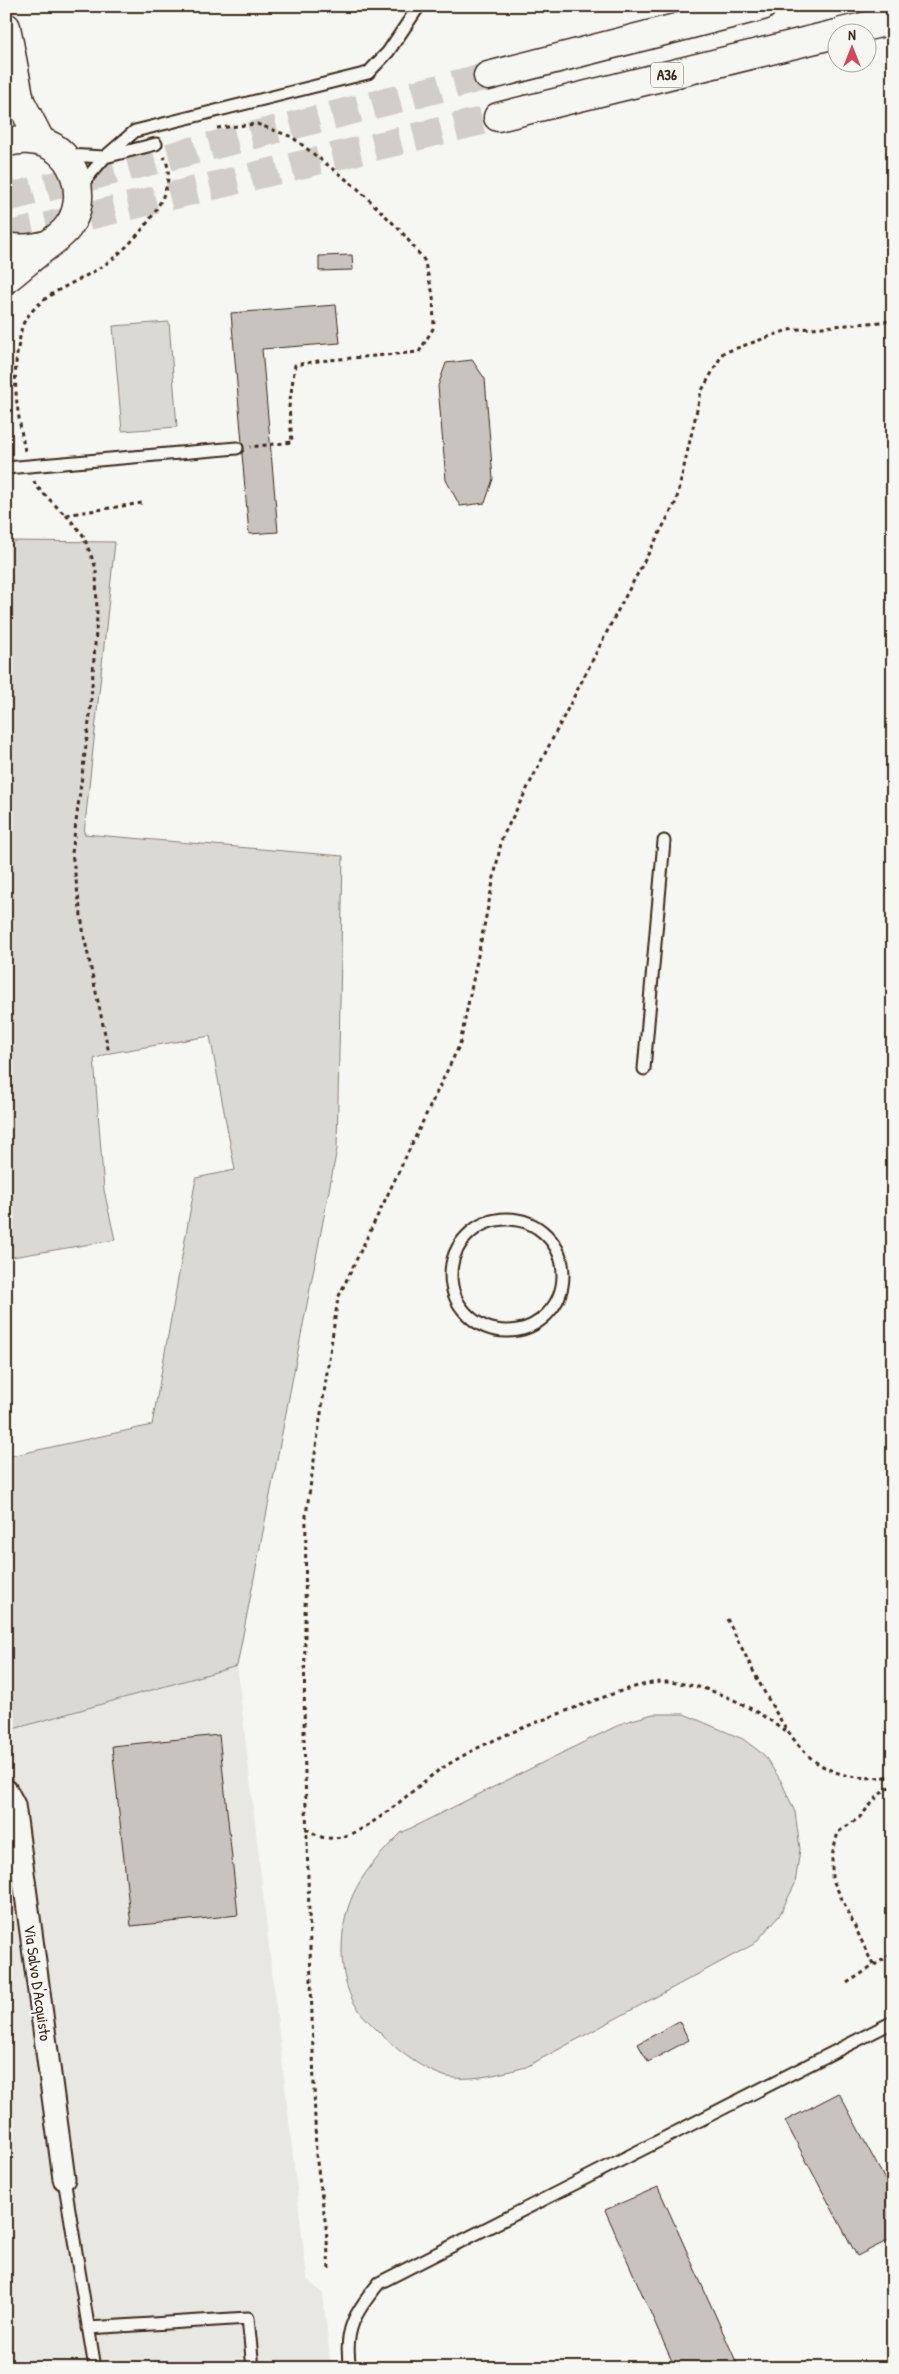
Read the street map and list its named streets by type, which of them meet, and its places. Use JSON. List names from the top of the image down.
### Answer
{
  "streets": {
    "main road": ["A36"],
    "street": ["Via Salvo D'Acquisto"]
  },
  "north": "top"
}
